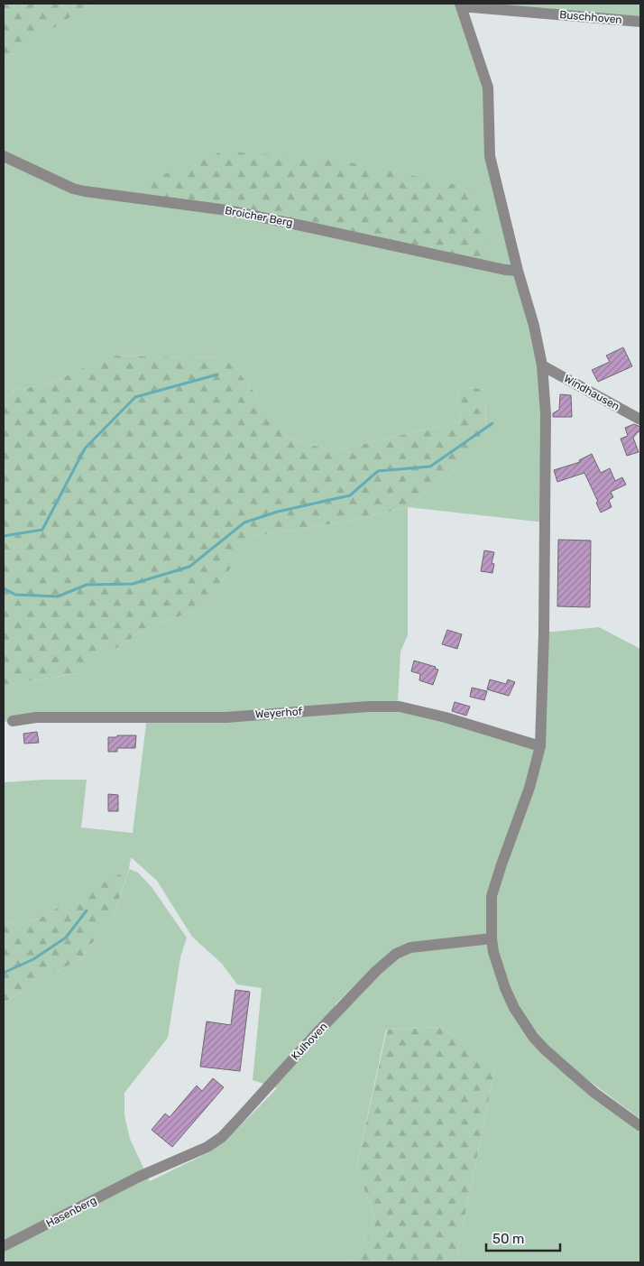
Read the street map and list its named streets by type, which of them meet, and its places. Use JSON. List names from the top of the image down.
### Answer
{
  "streets": {
    "street": [
      "Buschhoven",
      "Broicher Berg",
      "Windhausen",
      "Weyerhof",
      "Kulhoven",
      "Hasenberg"
    ]
  },
  "crossings": [
    ["Kulhoven", "Hasenberg"]
  ],
  "scale_bar": "50 m"
}
